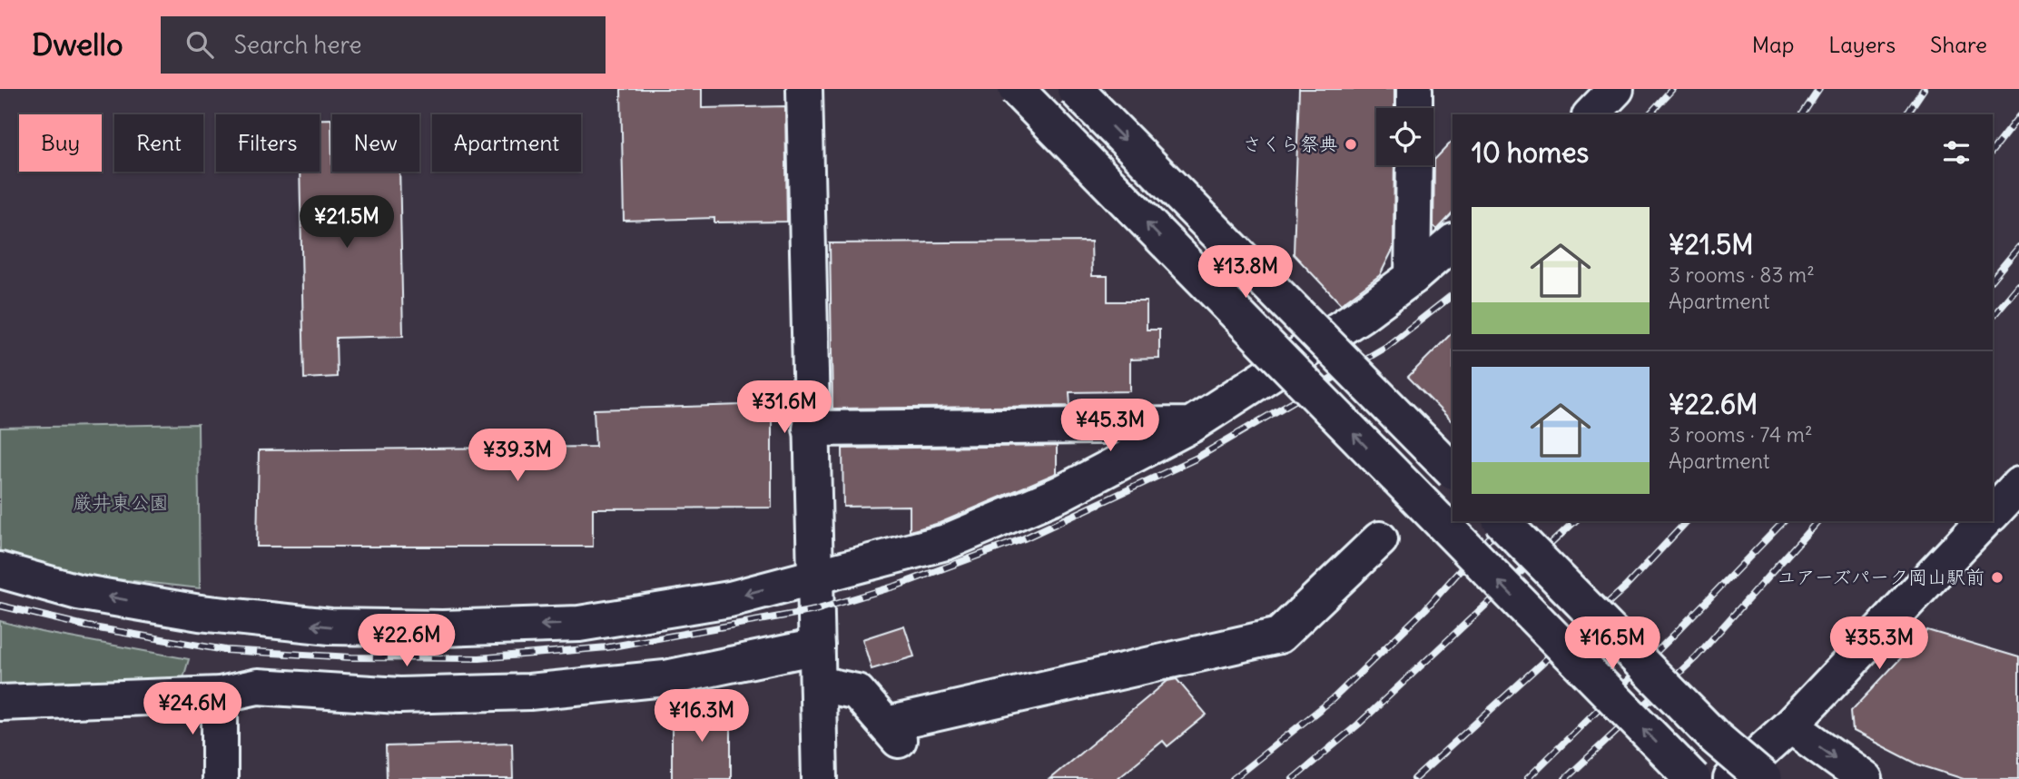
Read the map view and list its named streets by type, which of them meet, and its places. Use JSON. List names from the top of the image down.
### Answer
{
  "parks": ["厳井東公園"],
  "places": ["さくら祭典", "ユアーズパーク岡山駅前"],
  "page": {
    "header": "Dwello",
    "search": "Search here",
    "nav": ["Map", "Layers", "Share"],
    "chip": [
      "Buy",
      "Rent",
      "Filters",
      "New",
      "Apartment"
    ],
    "heading": "10 homes",
    "list": [
      {
        "name": "¥21.5M",
        "note": "3 rooms · 83 m² · Apartment"
      },
      {
        "name": "¥22.6M",
        "note": "3 rooms · 74 m² · Apartment"
      }
    ],
    "price": [
      "¥21.5M",
      "¥13.8M",
      "¥31.6M",
      "¥45.3M",
      "¥39.3M",
      "¥22.6M",
      "¥16.5M",
      "¥35.3M",
      "¥24.6M",
      "¥16.3M"
    ]
  }
}
